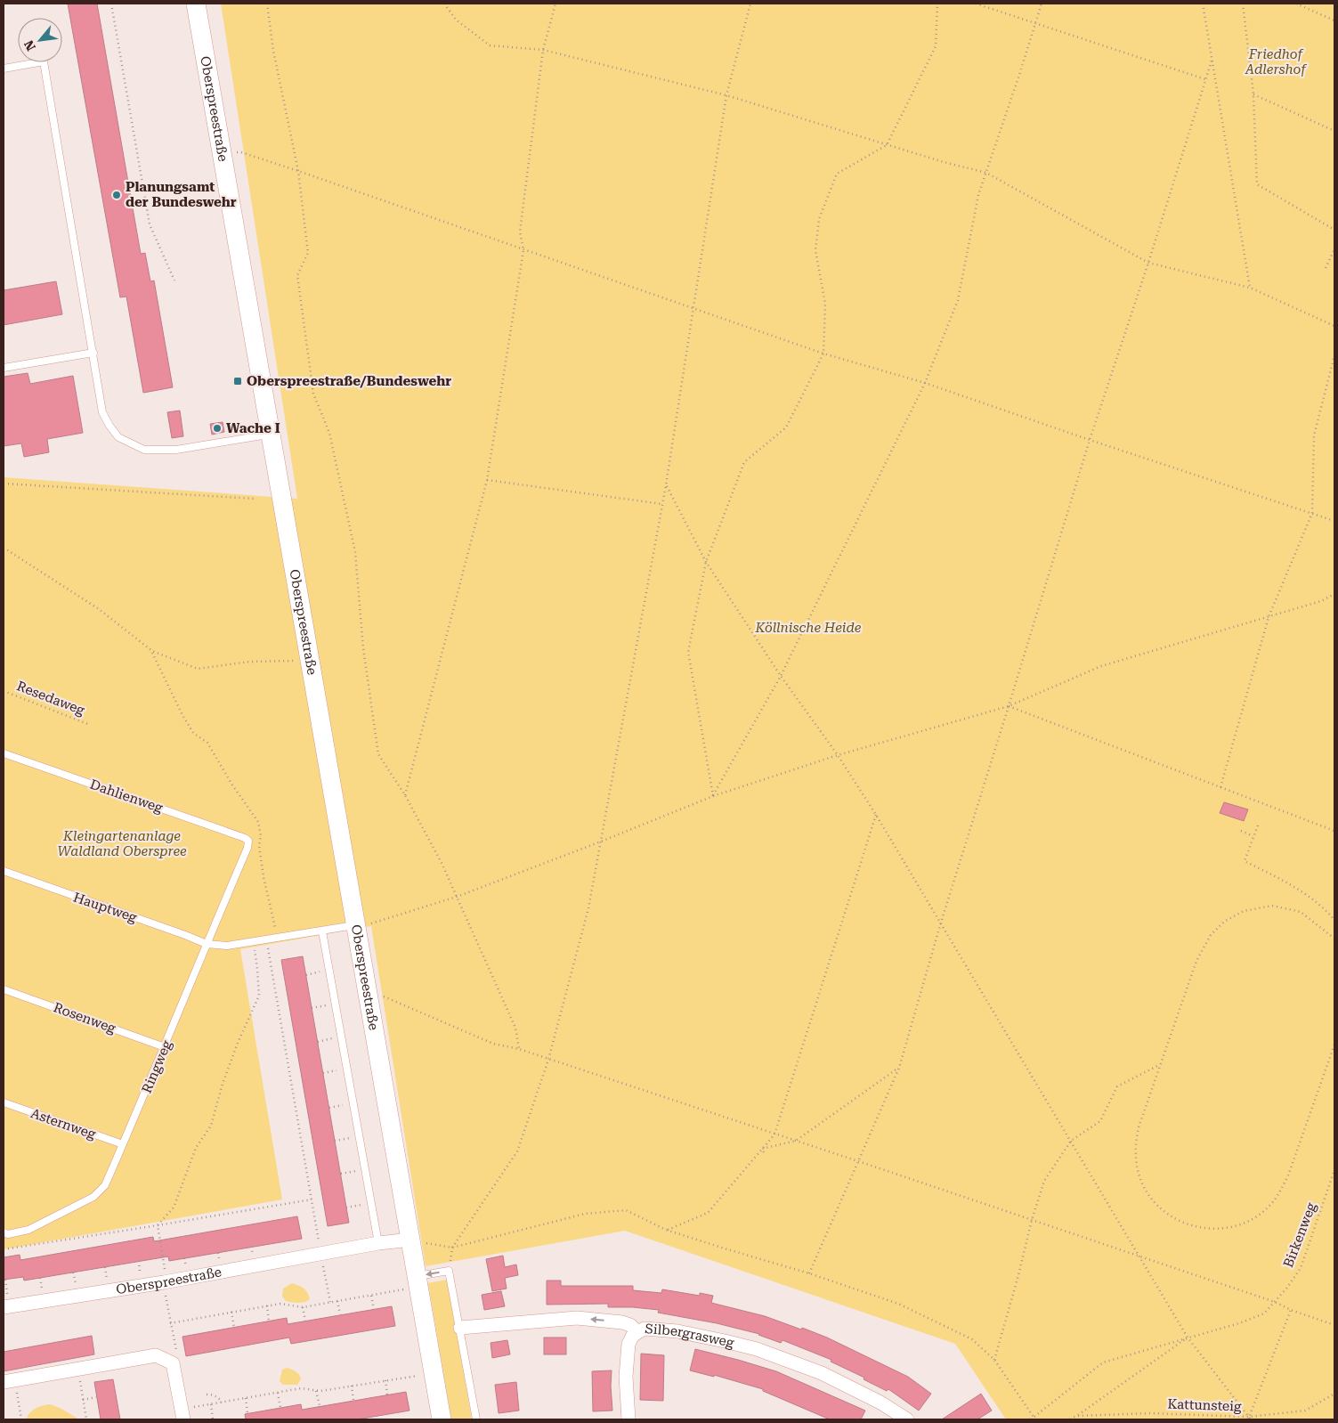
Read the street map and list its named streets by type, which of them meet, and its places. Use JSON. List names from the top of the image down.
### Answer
{
  "streets": {
    "main road": ["Oberspreestraße"],
    "street": ["Silbergrasweg"],
    "lane": [
      "Dahlienweg",
      "Hauptweg",
      "Rosenweg",
      "Ringweg",
      "Asternweg"
    ],
    "path": ["Resedaweg", "Birkenweg", "Kattunsteig"]
  },
  "crossings": [
    ["Oberspreestraße", "Hauptweg"],
    ["Dahlienweg", "Ringweg"],
    ["Hauptweg", "Ringweg"],
    ["Rosenweg", "Ringweg"],
    ["Ringweg", "Asternweg"]
  ],
  "one_way": ["Silbergrasweg"],
  "parks": ["Friedhof Adlershof", "Köllnische Heide", "Kleingartenanlage Waldland Oberspree"],
  "places": {
    "other": ["Planungsamt der Bundeswehr", "Wache I"],
    "transit": ["Oberspreestraße/Bundeswehr"]
  },
  "north": "bottom left"
}
